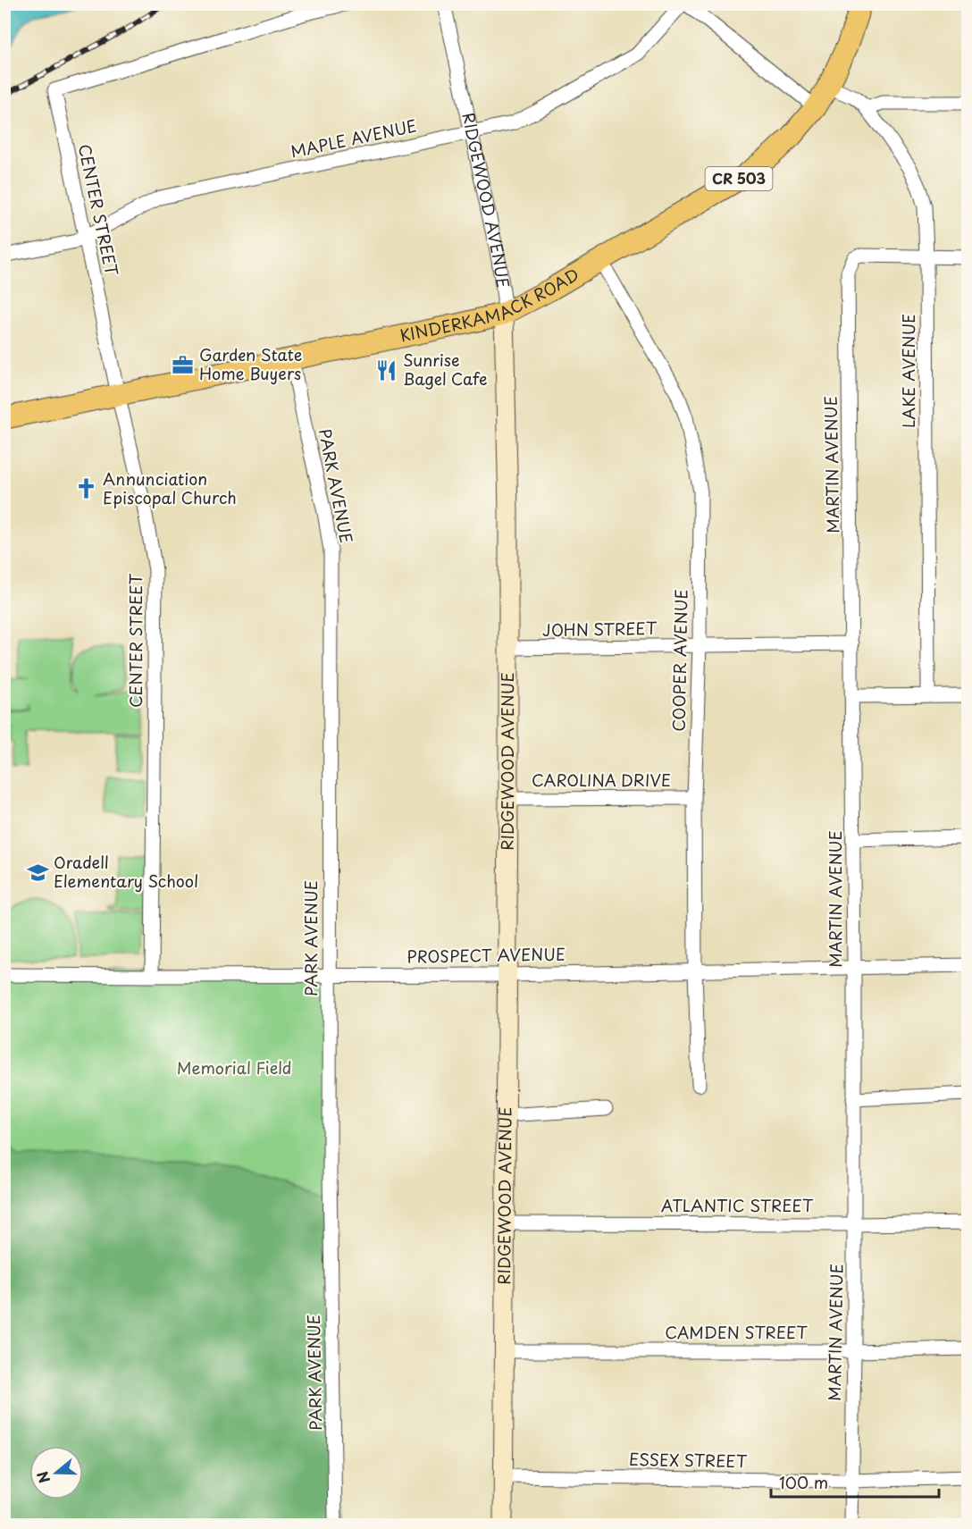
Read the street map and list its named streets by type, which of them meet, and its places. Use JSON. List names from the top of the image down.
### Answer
{
  "streets": {
    "main road": ["CR 503", "KINDERKAMACK ROAD"],
    "street": [
      "MAPLE AVENUE",
      "RIDGEWOOD AVENUE",
      "CENTER STREET",
      "LAKE AVENUE",
      "MARTIN AVENUE",
      "PARK AVENUE",
      "JOHN STREET",
      "COOPER AVENUE",
      "CAROLINA DRIVE",
      "PROSPECT AVENUE",
      "ATLANTIC STREET",
      "CAMDEN STREET",
      "ESSEX STREET"
    ]
  },
  "crossings": [
    ["MAPLE AVENUE", "RIDGEWOOD AVENUE"],
    ["MAPLE AVENUE", "CENTER STREET"],
    ["RIDGEWOOD AVENUE", "KINDERKAMACK ROAD"],
    ["RIDGEWOOD AVENUE", "JOHN STREET"],
    ["RIDGEWOOD AVENUE", "CAROLINA DRIVE"],
    ["RIDGEWOOD AVENUE", "PROSPECT AVENUE"],
    ["RIDGEWOOD AVENUE", "ATLANTIC STREET"],
    ["RIDGEWOOD AVENUE", "CAMDEN STREET"],
    ["RIDGEWOOD AVENUE", "ESSEX STREET"],
    ["CENTER STREET", "KINDERKAMACK ROAD"],
    ["CENTER STREET", "PROSPECT AVENUE"],
    ["KINDERKAMACK ROAD", "LAKE AVENUE"],
    ["KINDERKAMACK ROAD", "PARK AVENUE"],
    ["KINDERKAMACK ROAD", "COOPER AVENUE"],
    ["LAKE AVENUE", "MARTIN AVENUE"],
    ["MARTIN AVENUE", "JOHN STREET"],
    ["MARTIN AVENUE", "PROSPECT AVENUE"],
    ["MARTIN AVENUE", "ATLANTIC STREET"],
    ["MARTIN AVENUE", "CAMDEN STREET"],
    ["MARTIN AVENUE", "ESSEX STREET"],
    ["PARK AVENUE", "PROSPECT AVENUE"],
    ["JOHN STREET", "COOPER AVENUE"],
    ["COOPER AVENUE", "CAROLINA DRIVE"],
    ["COOPER AVENUE", "PROSPECT AVENUE"]
  ],
  "parks": ["Memorial Field"],
  "places": {
    "office": ["Garden State Home Buyers"],
    "restaurant": ["Sunrise Bagel Cafe"],
    "church": ["Annunciation Episcopal Church"],
    "school or university": ["Oradell Elementary School"]
  },
  "scale_bar": "100 m",
  "north": "left"
}
